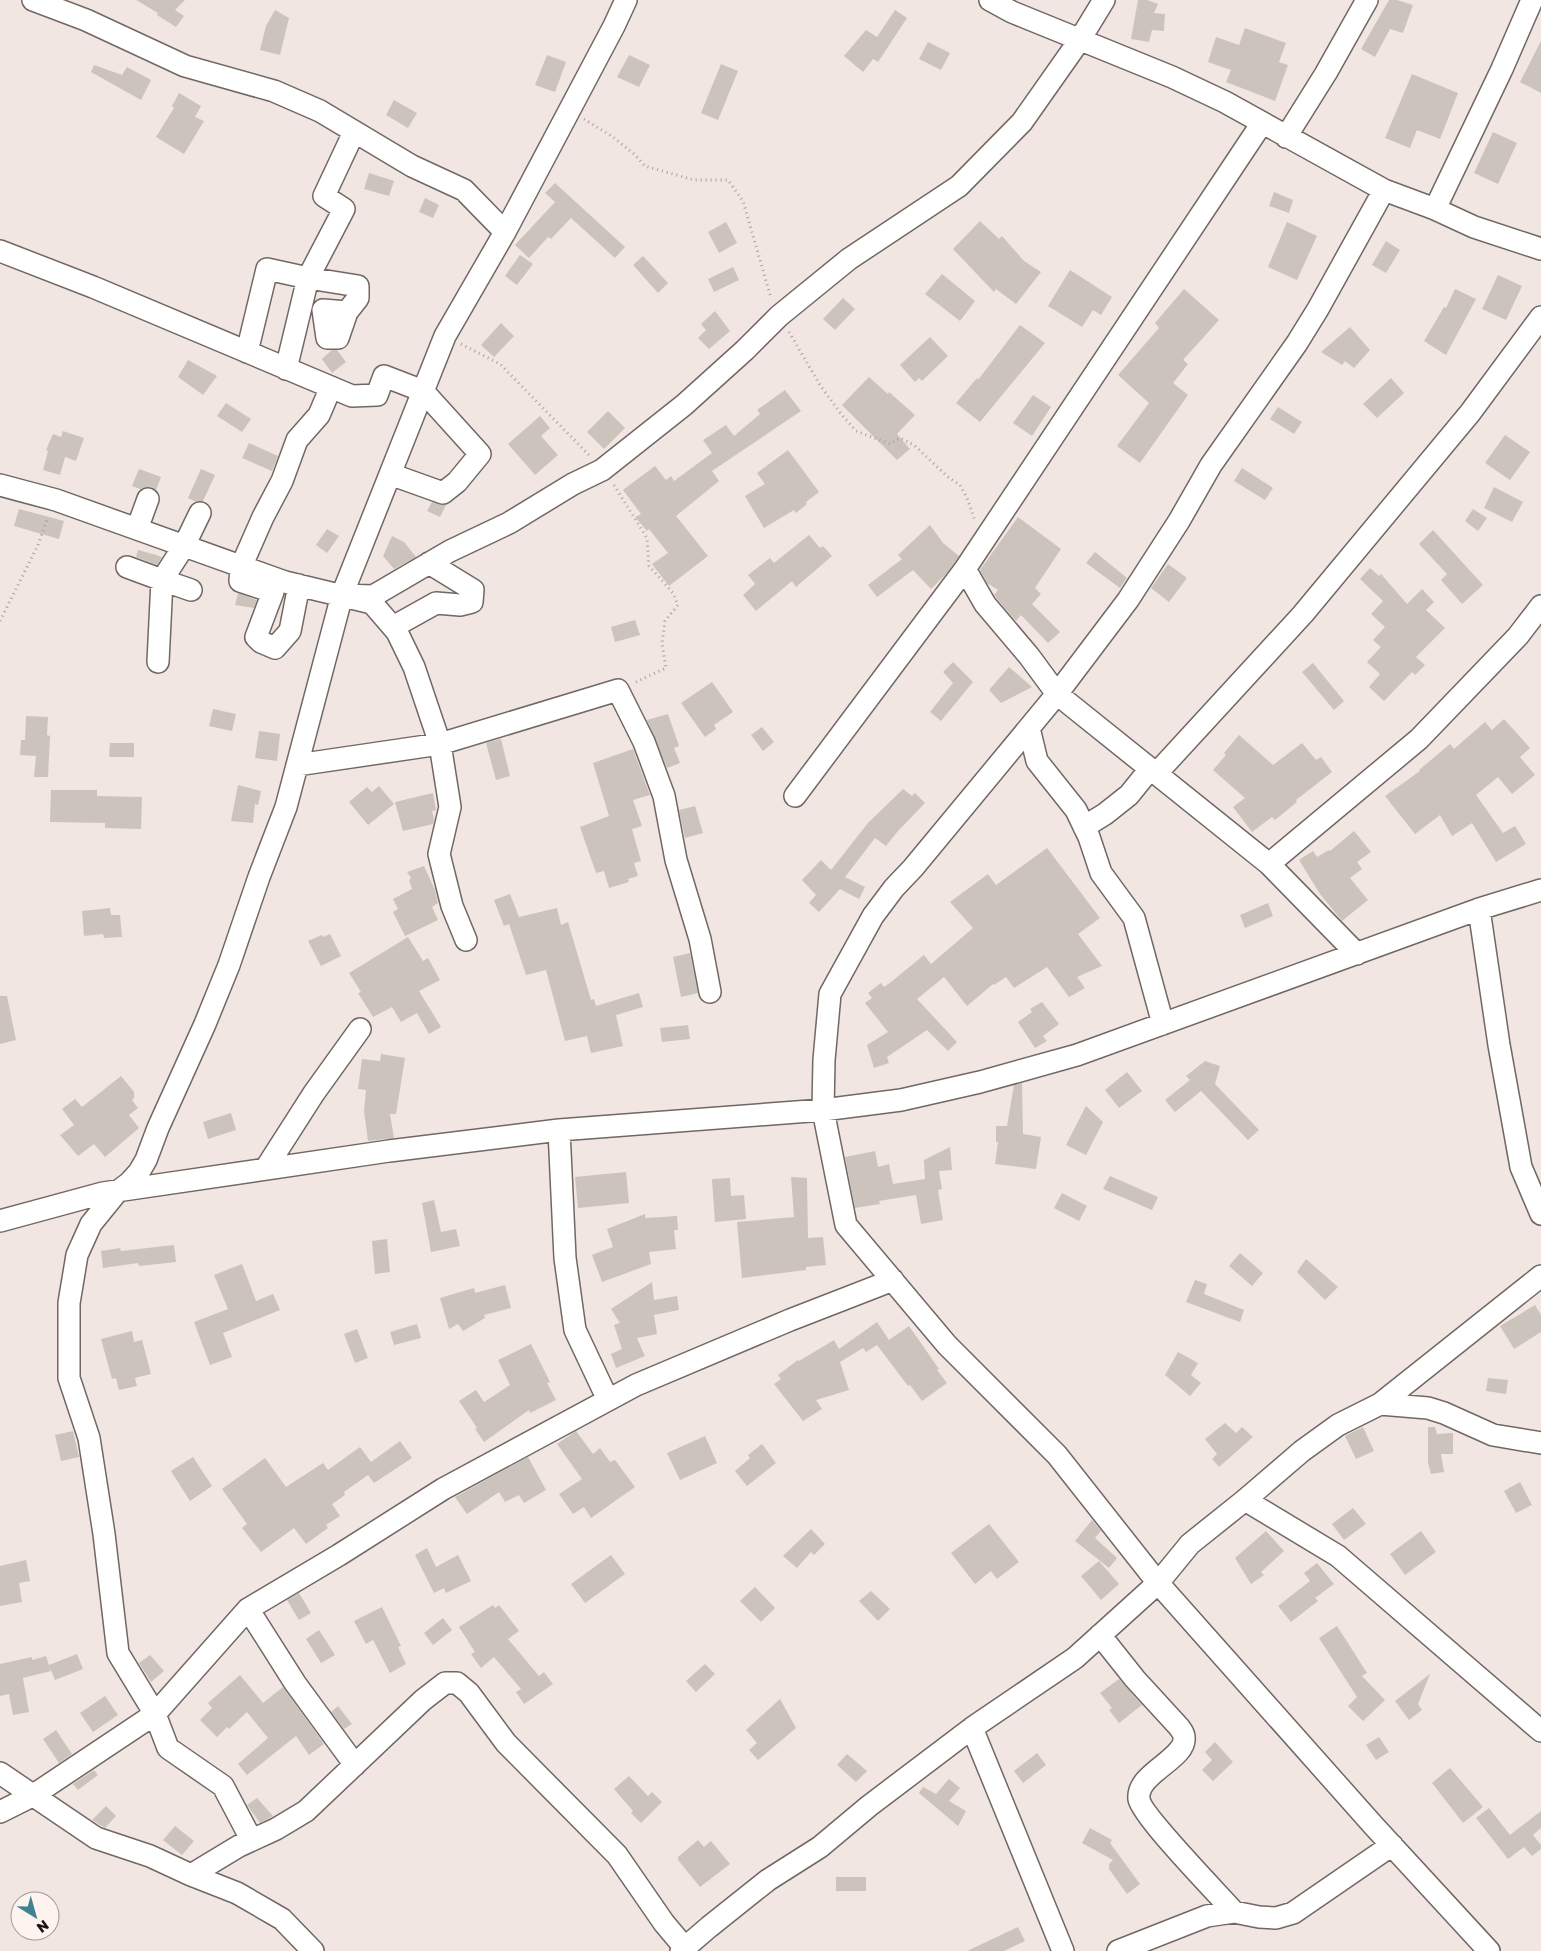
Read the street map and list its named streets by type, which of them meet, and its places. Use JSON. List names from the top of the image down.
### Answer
{
  "north": "bottom right"
}
